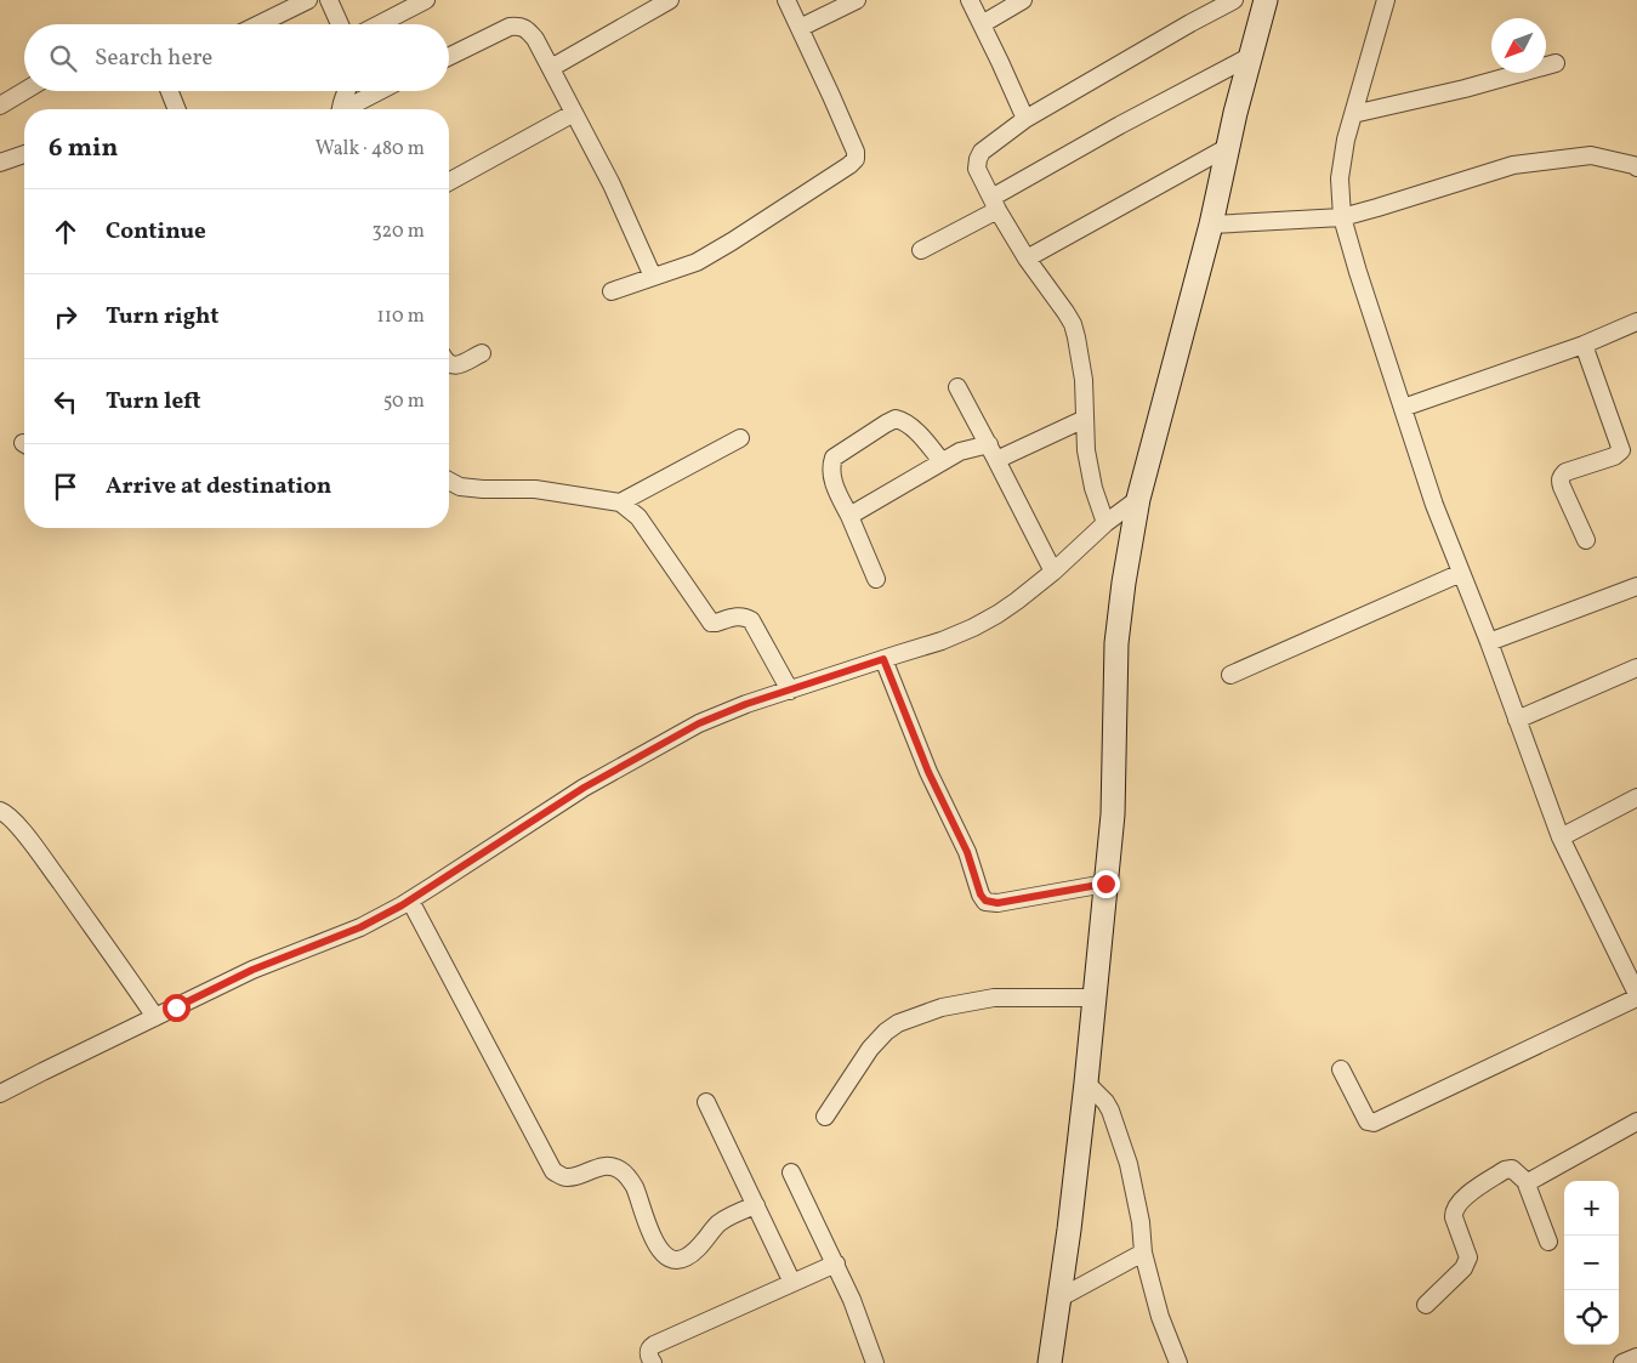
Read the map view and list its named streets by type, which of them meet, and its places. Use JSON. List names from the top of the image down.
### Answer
{
  "north": "bottom left",
  "page": {
    "search": "Search here",
    "heading": ["6 min", "Walk · 480 m"],
    "list": [
      ["Continue", "320 m"],
      ["Turn right", "110 m"],
      ["Turn left", "50 m"],
      "Arrive at destination"
    ],
    "map_buttons": ["+", "−"]
  }
}
